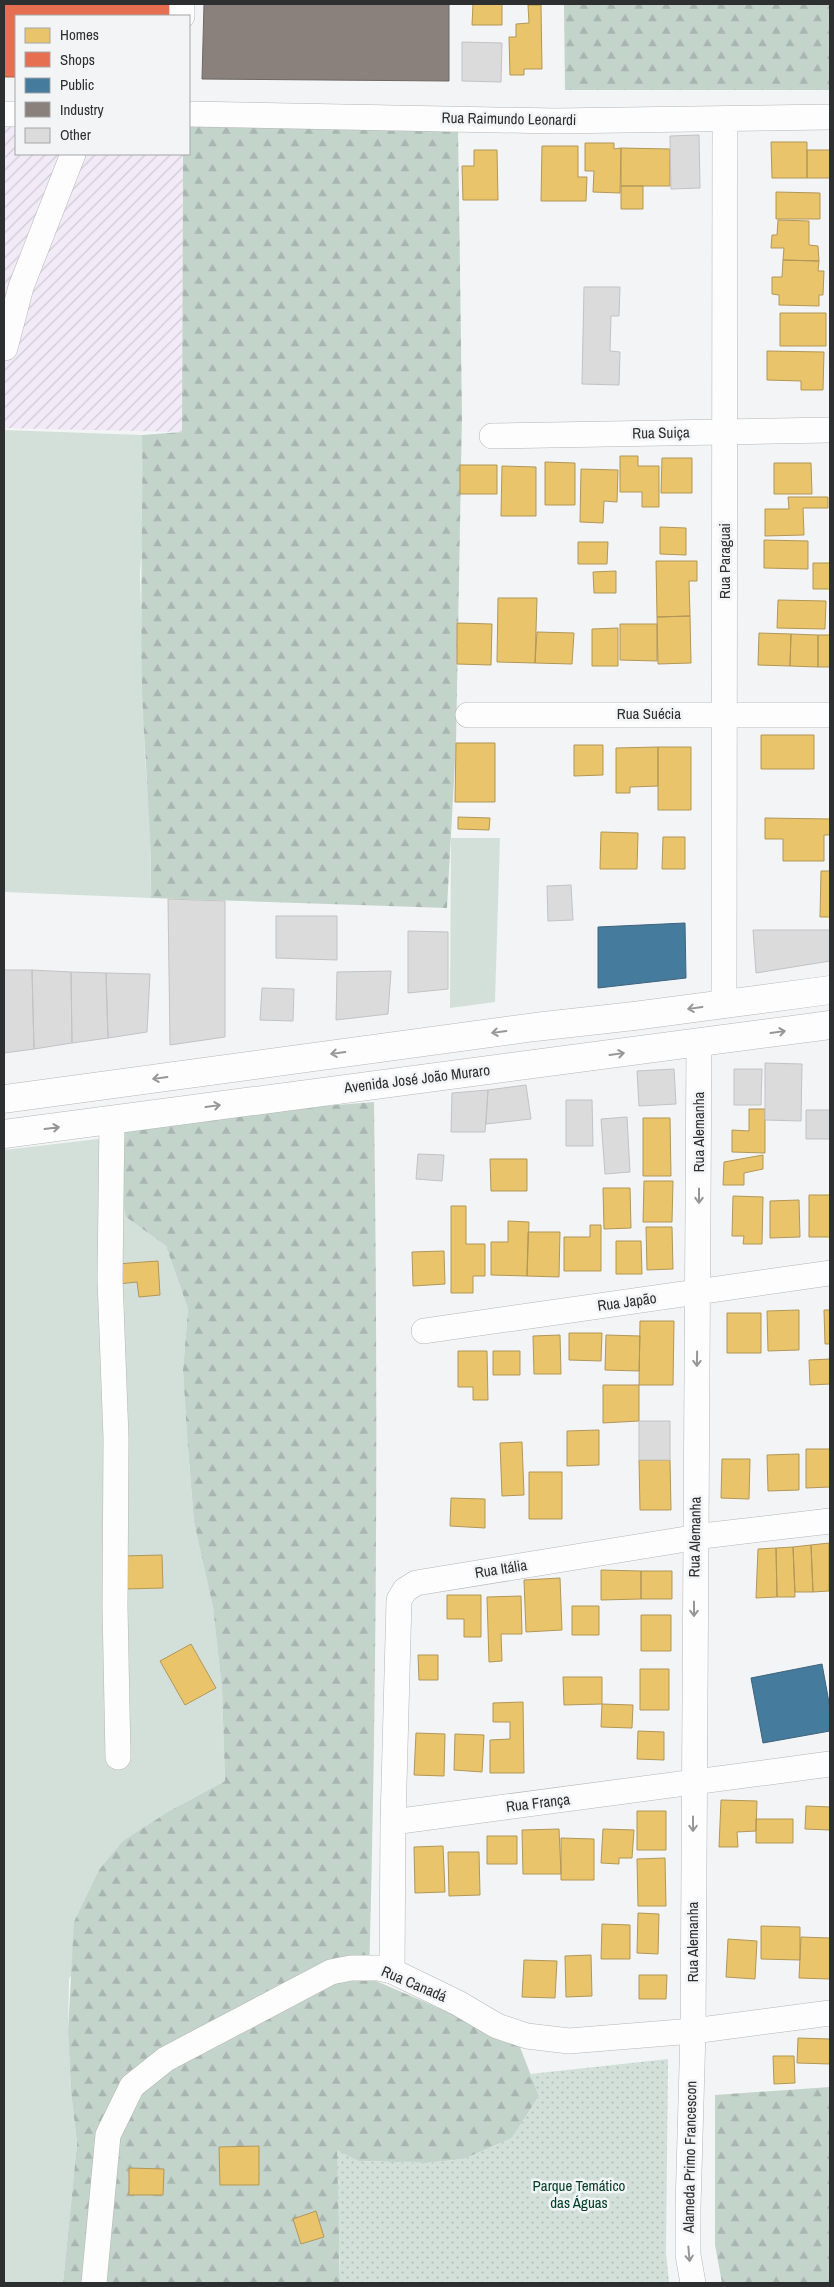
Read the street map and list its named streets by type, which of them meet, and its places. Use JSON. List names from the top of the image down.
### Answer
{
  "streets": {
    "main road": ["Avenida José João Muraro"],
    "street": [
      "Rua Raimundo Leonardi",
      "Rua Suiça",
      "Rua Paraguai",
      "Rua Suécia",
      "Rua Alemanha",
      "Rua Japão",
      "Rua Itália",
      "Rua França",
      "Rua Canadá",
      "Alameda Primo Francescon"
    ]
  },
  "crossings": [
    ["Rua Raimundo Leonardi", "Rua Paraguai"],
    ["Rua Suiça", "Rua Paraguai"],
    ["Rua Paraguai", "Rua Suécia"],
    ["Avenida José João Muraro", "Rua Alemanha"],
    ["Rua Alemanha", "Rua Japão"],
    ["Rua Alemanha", "Rua Itália"],
    ["Rua Alemanha", "Rua França"],
    ["Rua Alemanha", "Rua Canadá"],
    ["Rua Alemanha", "Alameda Primo Francescon"],
    ["Rua Itália", "Rua França"],
    ["Rua Canadá", "Alameda Primo Francescon"]
  ],
  "one_way": ["Rua Alemanha", "Alameda Primo Francescon"],
  "parks": ["Parque Temático das Águas"],
  "legend": [
    "Homes",
    "Shops",
    "Public",
    "Industry",
    "Other"
  ]
}
